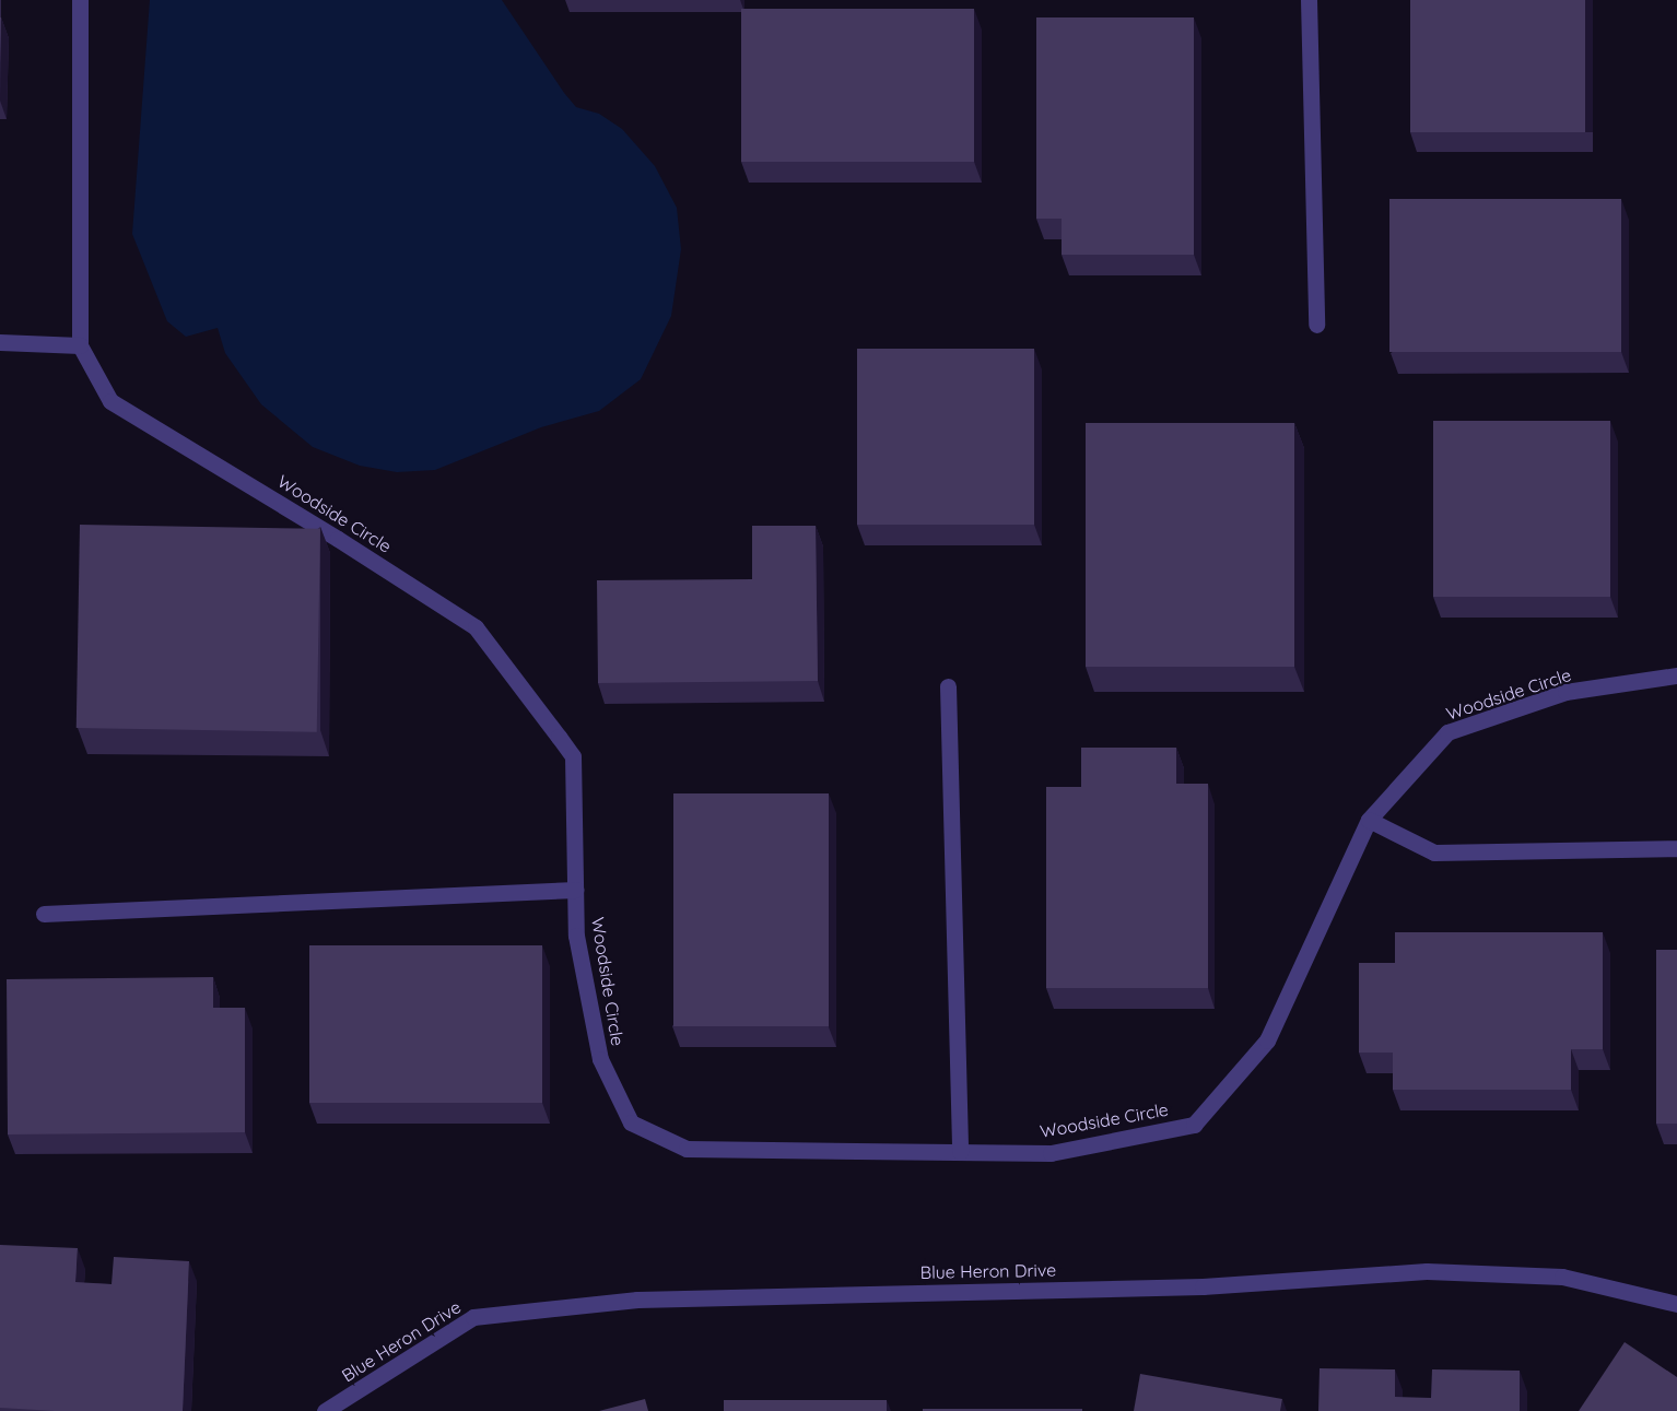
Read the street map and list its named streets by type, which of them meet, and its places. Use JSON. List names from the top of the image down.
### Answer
{
  "streets": {
    "lane": ["Woodside Circle", "Blue Heron Drive"]
  }
}
